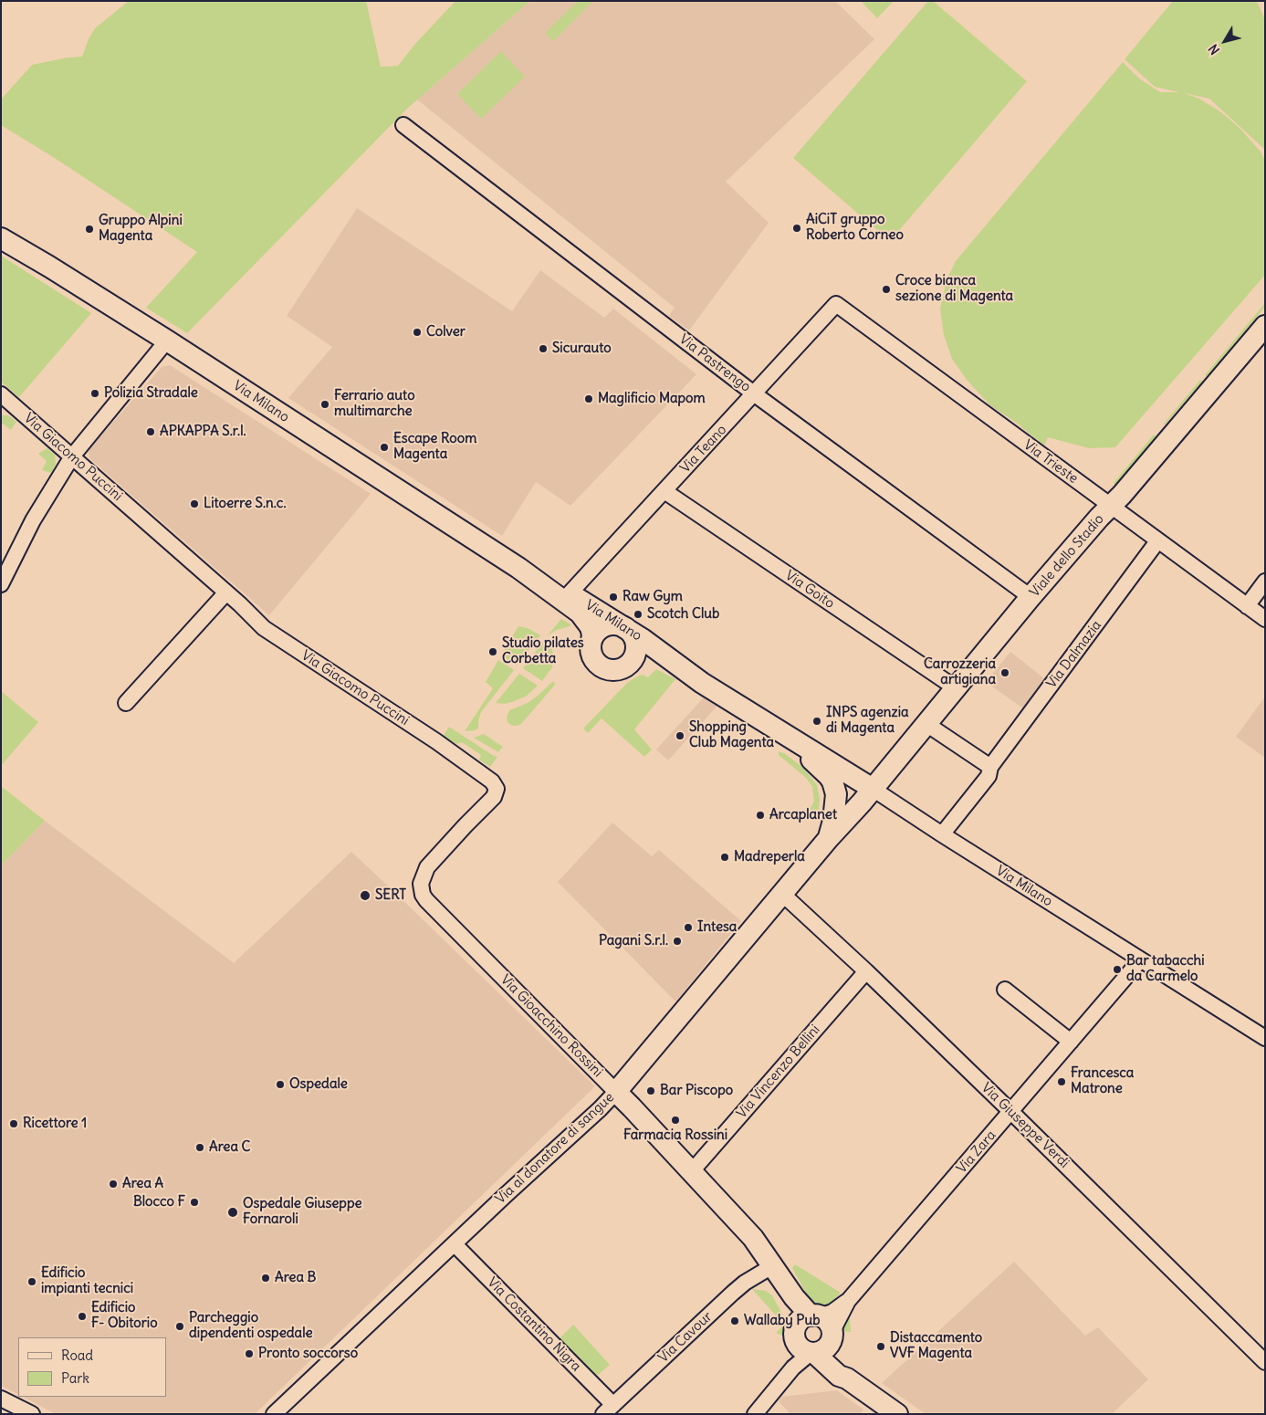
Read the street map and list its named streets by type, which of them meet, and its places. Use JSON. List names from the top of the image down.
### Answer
{
  "streets": {
    "street": [
      "Via Pastrengo",
      "Via Milano",
      "Via Teano",
      "Via Giacomo Puccini",
      "Via Trieste",
      "Viale dello Stadio",
      "Via Goito",
      "Via Dalmazia",
      "Via Gioacchino Rossini",
      "Via Vincenzo Bellini",
      "Via Giuseppe Verdi",
      "Via al donatore di sangue",
      "Via Zara",
      "Via Costantino Nigra",
      "Via Cavour"
    ]
  },
  "crossings": [
    ["Via Pastrengo", "Via Teano"],
    ["Via Pastrengo", "Viale dello Stadio"],
    ["Via Milano", "Via Teano"],
    ["Via Milano", "Viale dello Stadio"],
    ["Via Milano", "Via Dalmazia"],
    ["Via Milano", "Via al donatore di sangue"],
    ["Via Milano", "Via Zara"],
    ["Via Teano", "Via Trieste"],
    ["Via Teano", "Via Goito"],
    ["Via Giacomo Puccini", "Via Gioacchino Rossini"],
    ["Via Trieste", "Viale dello Stadio"],
    ["Via Trieste", "Via Dalmazia"],
    ["Viale dello Stadio", "Via Goito"],
    ["Viale dello Stadio", "Via al donatore di sangue"],
    ["Via Gioacchino Rossini", "Via Vincenzo Bellini"],
    ["Via Gioacchino Rossini", "Via al donatore di sangue"],
    ["Via Gioacchino Rossini", "Via Zara"],
    ["Via Gioacchino Rossini", "Via Cavour"],
    ["Via Vincenzo Bellini", "Via Giuseppe Verdi"],
    ["Via Giuseppe Verdi", "Via al donatore di sangue"],
    ["Via Giuseppe Verdi", "Via Zara"],
    ["Via al donatore di sangue", "Via Costantino Nigra"],
    ["Via Costantino Nigra", "Via Cavour"]
  ],
  "places": [
    "AiCiT gruppo Roberto Corneo",
    "Gruppo Alpini Magenta",
    "Croce bianca sezione di Magenta",
    "Colver",
    "Sicurauto",
    "Polizia Stradale",
    "Maglificio Mapom",
    "Ferrario auto multimarche",
    "APKAPPA S.r.l.",
    "Escape Room Magenta",
    "Litoerre S.n.c.",
    "Raw Gym",
    "Scotch Club",
    "Studio pilates Corbetta",
    "Carrozzeria artigiana",
    "INPS agenzia di Magenta",
    "Shopping Club Magenta",
    "Arcaplanet",
    "Madreperla",
    "SERT",
    "Intesa",
    "Pagani S.r.l.",
    "Bar tabacchi da Carmelo",
    "Francesca Matrone",
    "Ospedale",
    "Bar Piscopo",
    "Farmacia Rossini",
    "Ricettore 1",
    "Area C",
    "Area A",
    "Blocco F",
    "Ospedale Giuseppe Fornaroli",
    "Area B",
    "Edificio impianti tecnici",
    "Edificio F- Obitorio",
    "Wallaby Pub",
    "Parcheggio dipendenti ospedale",
    "Distaccamento VVF Magenta",
    "Pronto soccorso"
  ],
  "legend": ["Road", "Park"],
  "north": "bottom left"
}
